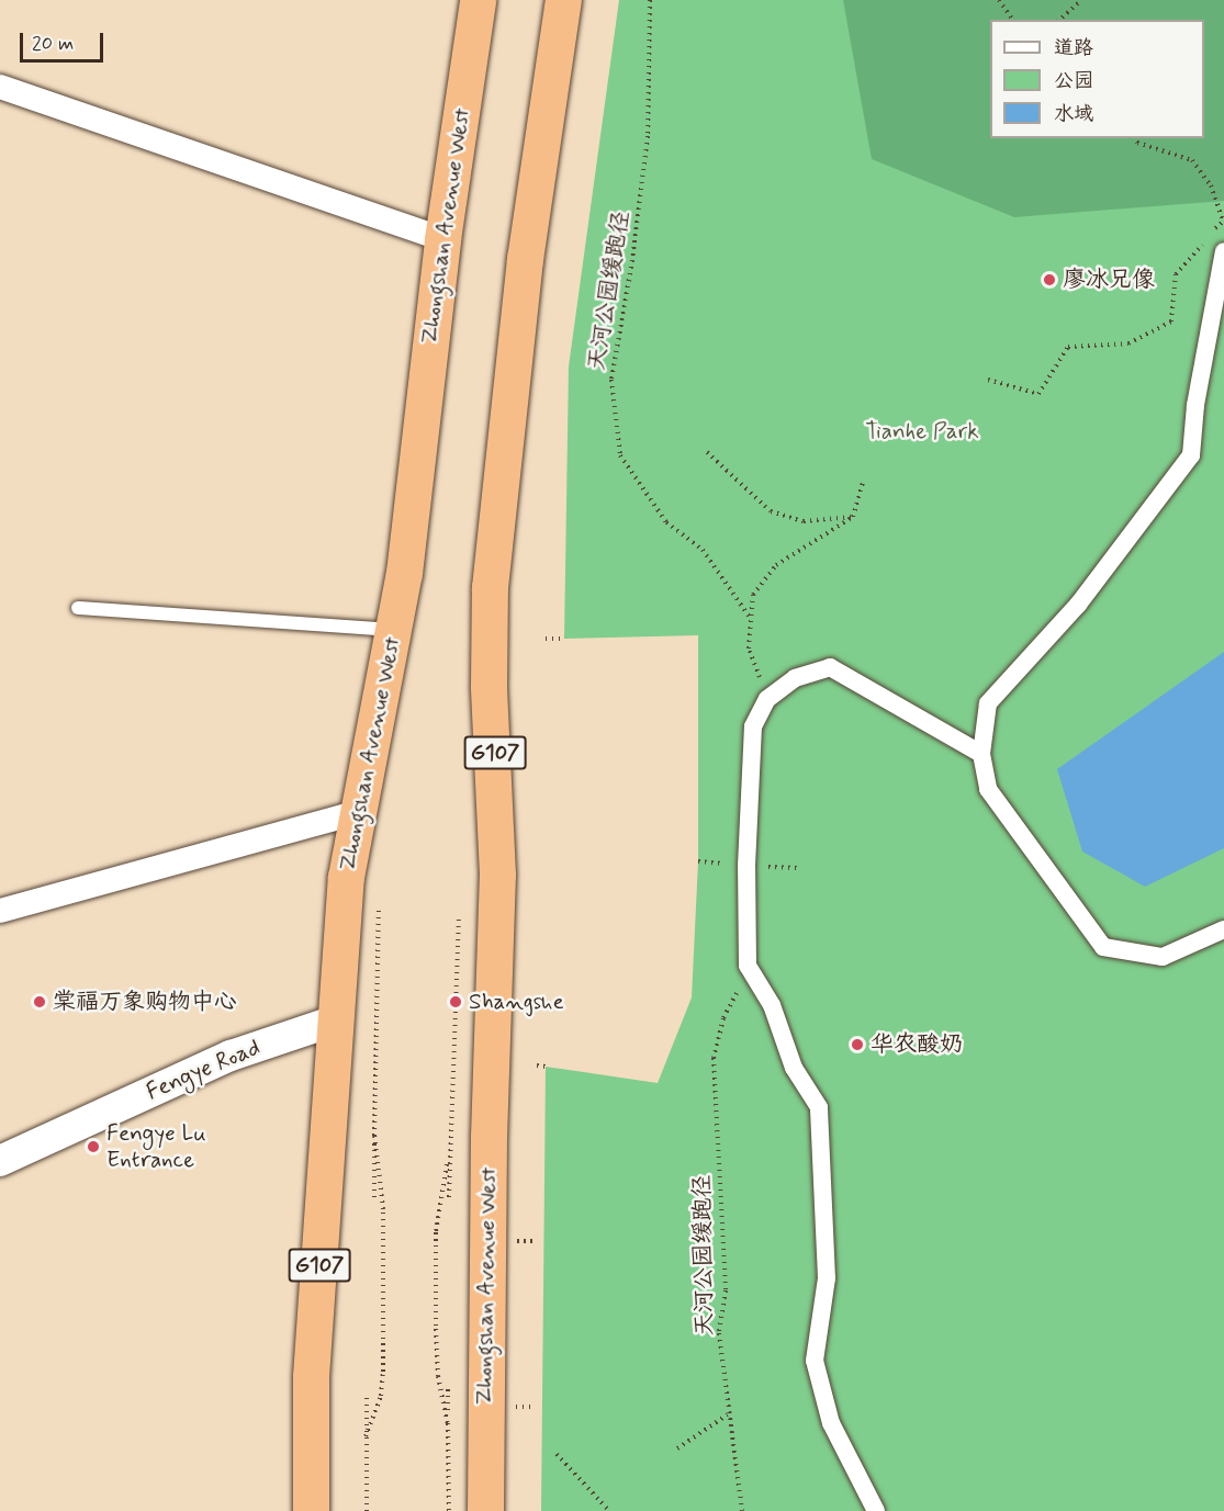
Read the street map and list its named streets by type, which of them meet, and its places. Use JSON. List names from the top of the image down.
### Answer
{
  "streets": {
    "highway": ["Zhongshan Avenue West", "G107"],
    "street": ["Fengye Road"],
    "path": ["天河公园缓跑径"]
  },
  "crossings": [
    ["Zhongshan Avenue West", "Fengye Road"]
  ],
  "parks": ["Tianhe Park"],
  "places": [
    "廖冰兄像",
    "棠福万象购物中心",
    "Shangshe",
    "华农酸奶",
    "Fengye Lu Entrance"
  ],
  "legend": ["道路", "公园", "水域"],
  "scale_bar": "20 m"
}
